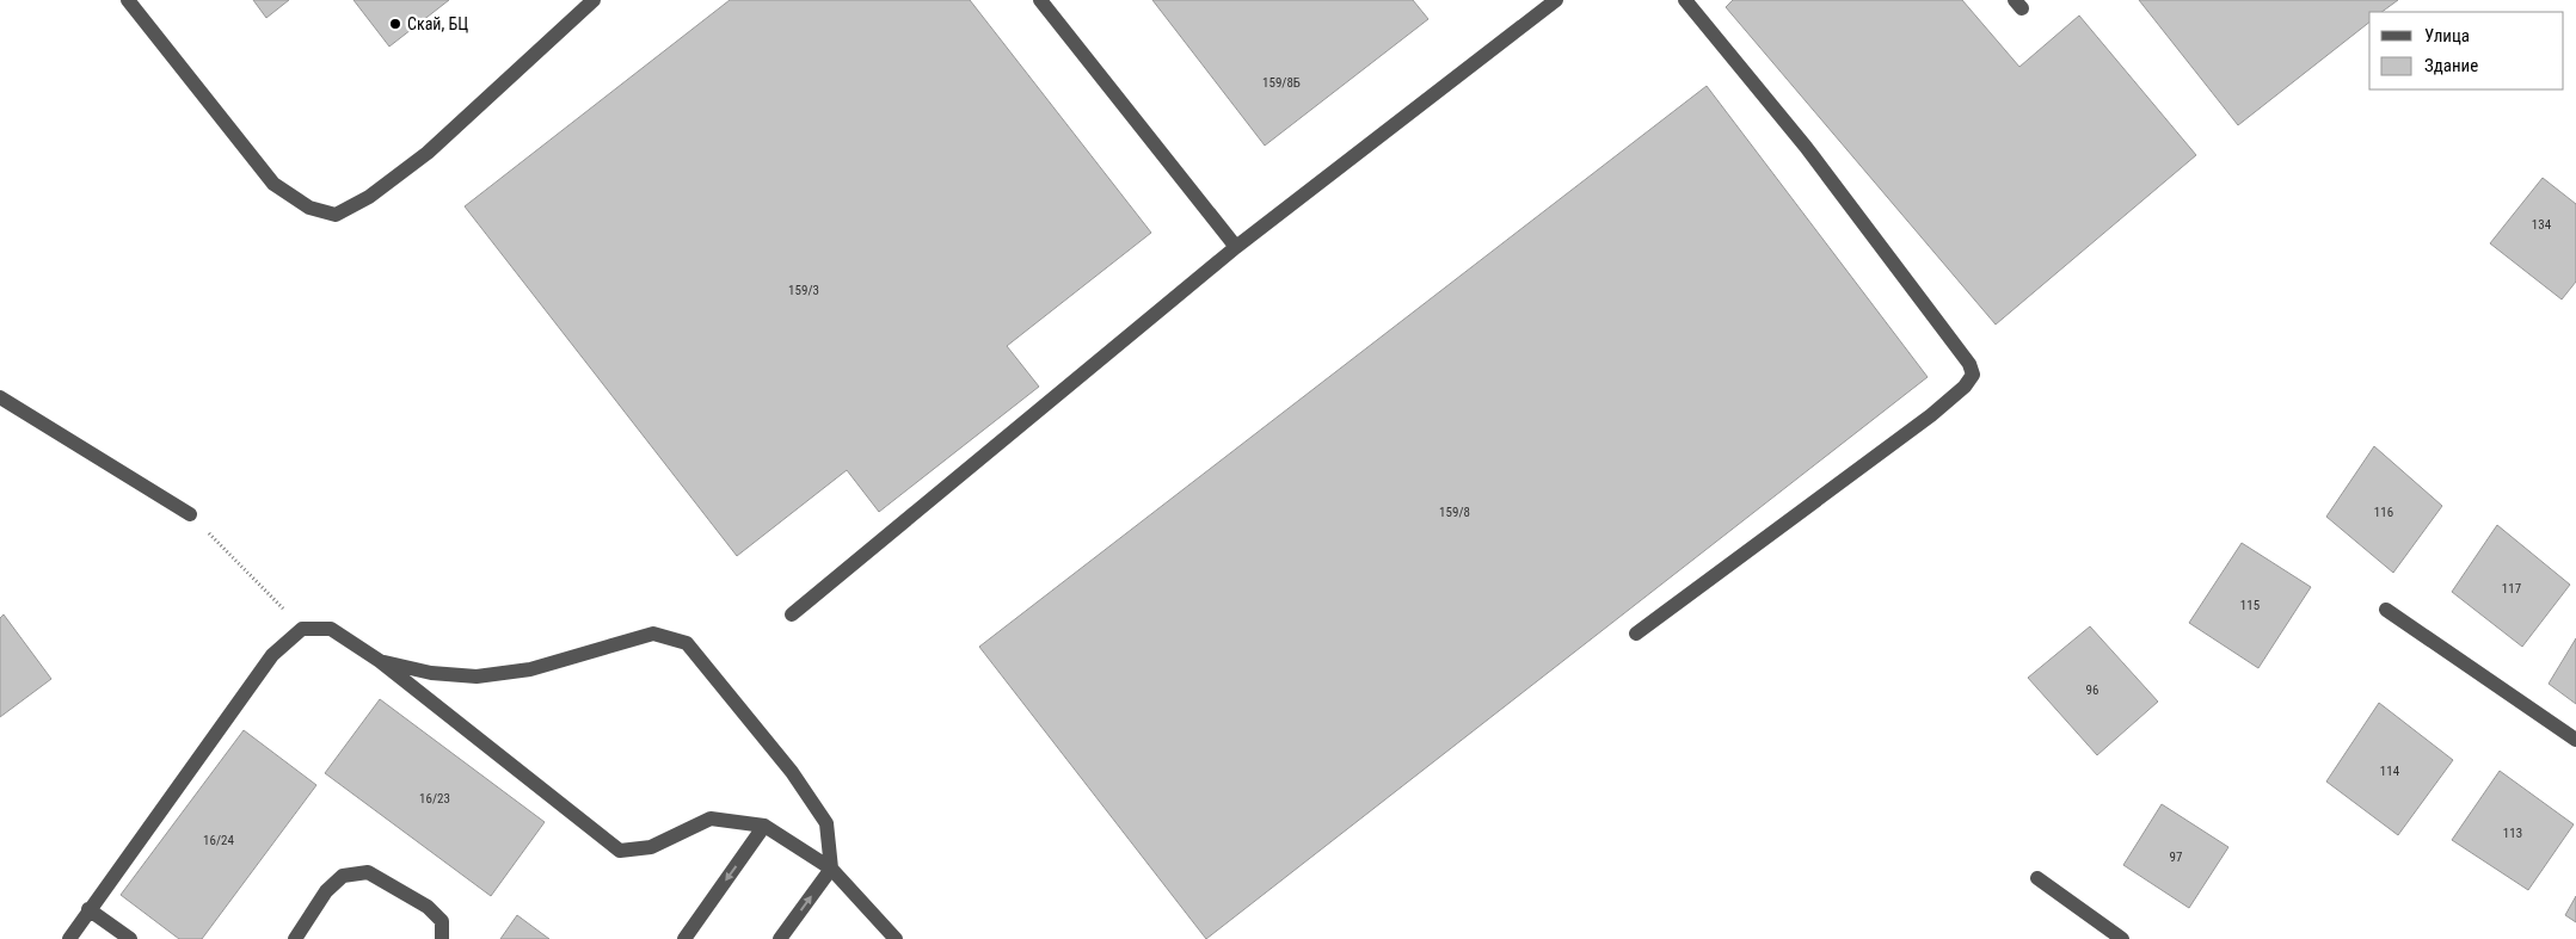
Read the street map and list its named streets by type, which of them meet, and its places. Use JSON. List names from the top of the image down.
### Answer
{
  "places": ["Скай, БЦ"],
  "house_numbers": [
    "159/8Б",
    "134",
    "159/3",
    "159/8",
    "116",
    "117",
    "115",
    "96",
    "114",
    "16/23",
    "113",
    "16/24",
    "97"
  ],
  "legend": ["Улица", "Здание"]
}
